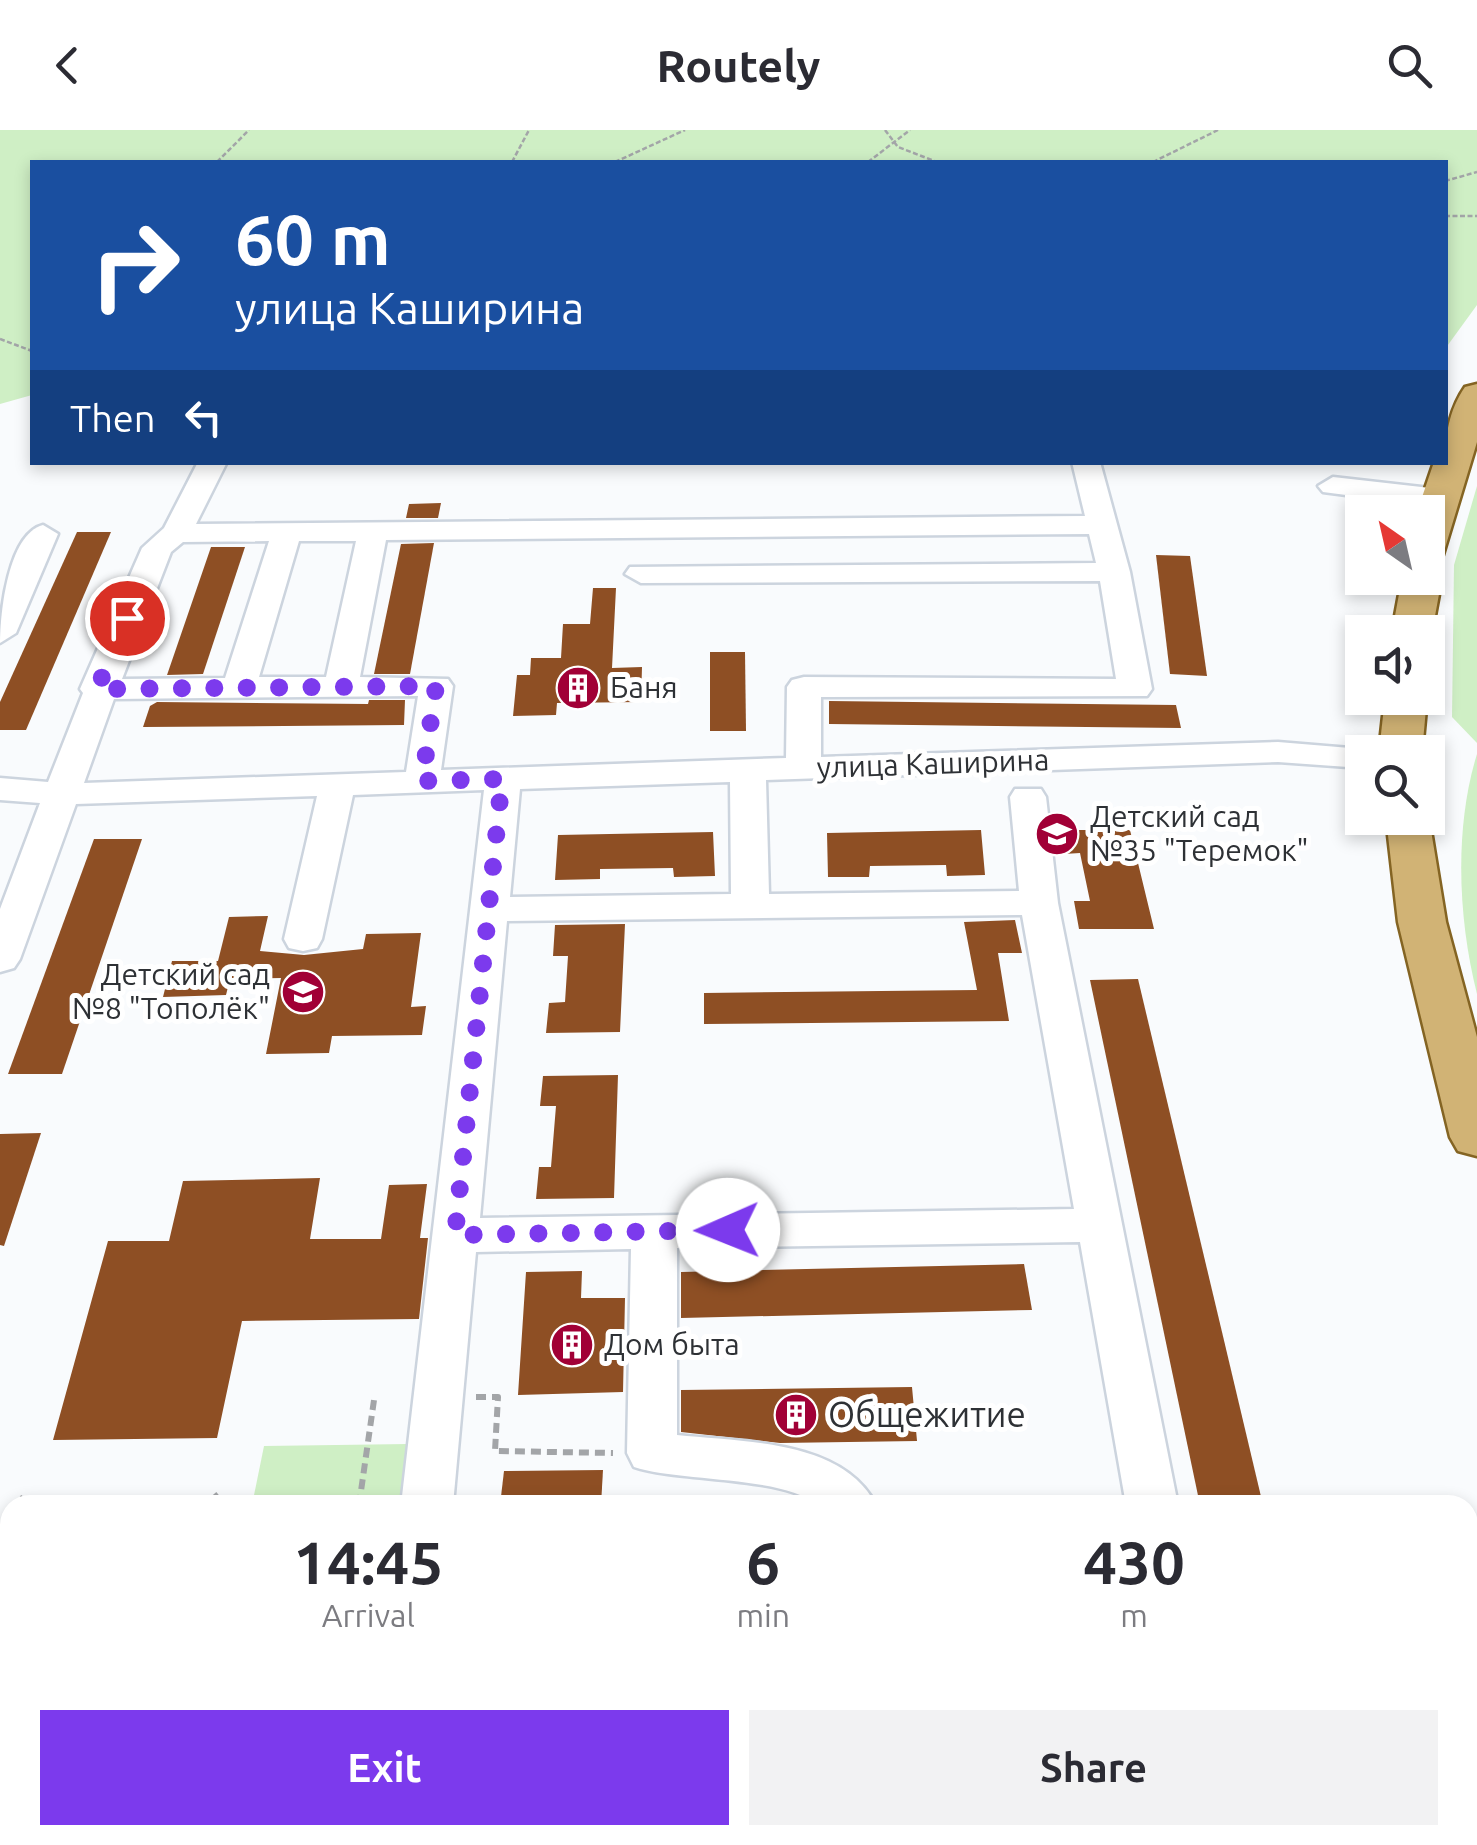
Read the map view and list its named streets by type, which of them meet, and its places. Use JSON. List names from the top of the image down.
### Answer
{
  "streets": {
    "street": ["улица Каширина"]
  },
  "places": {
    "building": ["Баня", "Дом быта", "Общежитие"],
    "school or university": ["Детский сад №35 \"Теремок\"", "Детский сад №8 \"Тополёк\""]
  },
  "north": "top left",
  "page": {
    "header": "Routely",
    "turn": ["60 m", "улица Каширина"],
    "then": "Then",
    "eta": [
      "14:45",
      "Arrival",
      "6",
      "min",
      "430",
      "m"
    ],
    "buttons": ["Exit", "Share"]
  }
}
